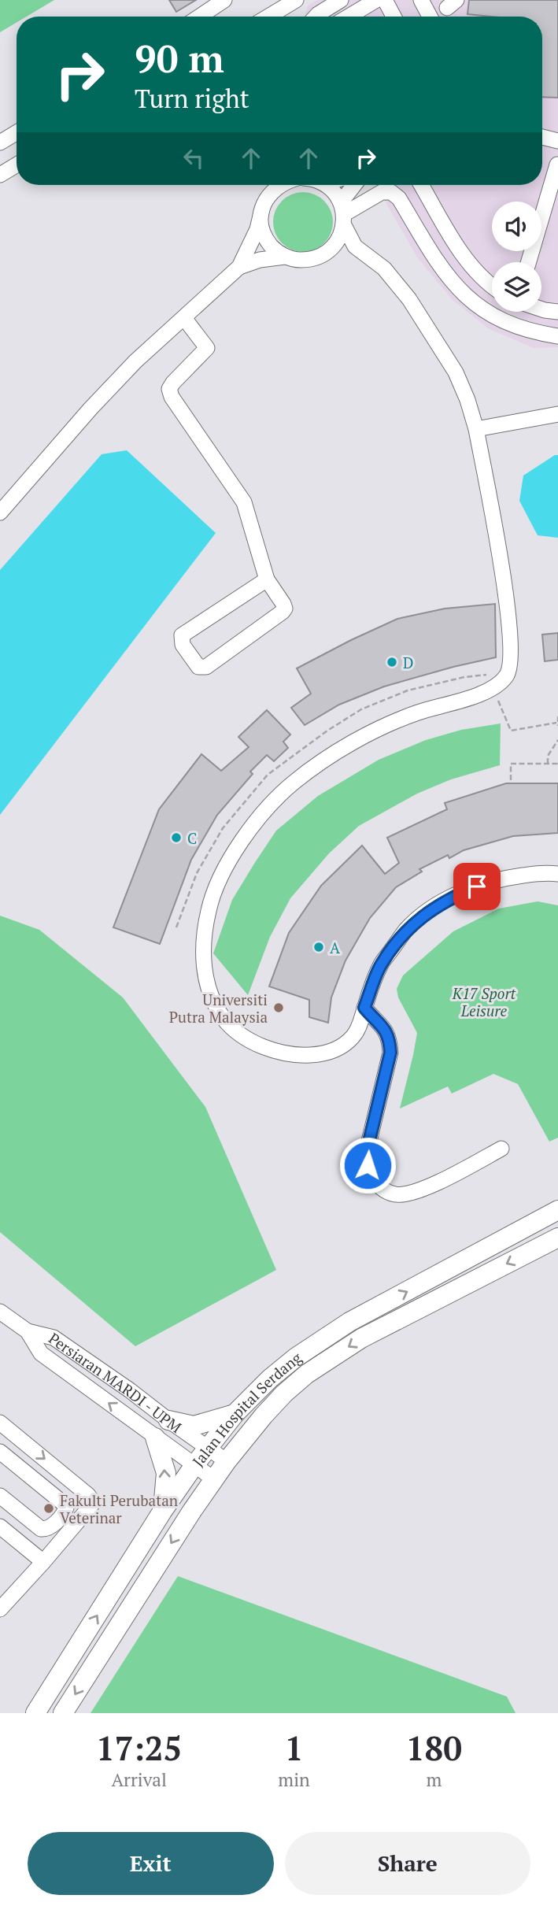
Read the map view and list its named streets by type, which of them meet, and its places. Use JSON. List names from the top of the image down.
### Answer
{
  "streets": {
    "main road": ["Jalan Hospital Serdang"],
    "street": ["Persiaran MARDI - UPM"]
  },
  "crossings": [
    ["Persiaran MARDI - UPM", "Jalan Hospital Serdang"]
  ],
  "parks": ["K17 Sport Leisure"],
  "places": [
    "D",
    "C",
    "A",
    "Universiti Putra Malaysia",
    "Fakulti Perubatan Veterinar"
  ],
  "page": {
    "turn": ["90 m", "Turn right"],
    "eta": [
      "17:25",
      "Arrival",
      "1",
      "min",
      "180",
      "m"
    ],
    "buttons": ["Exit", "Share"]
  }
}
